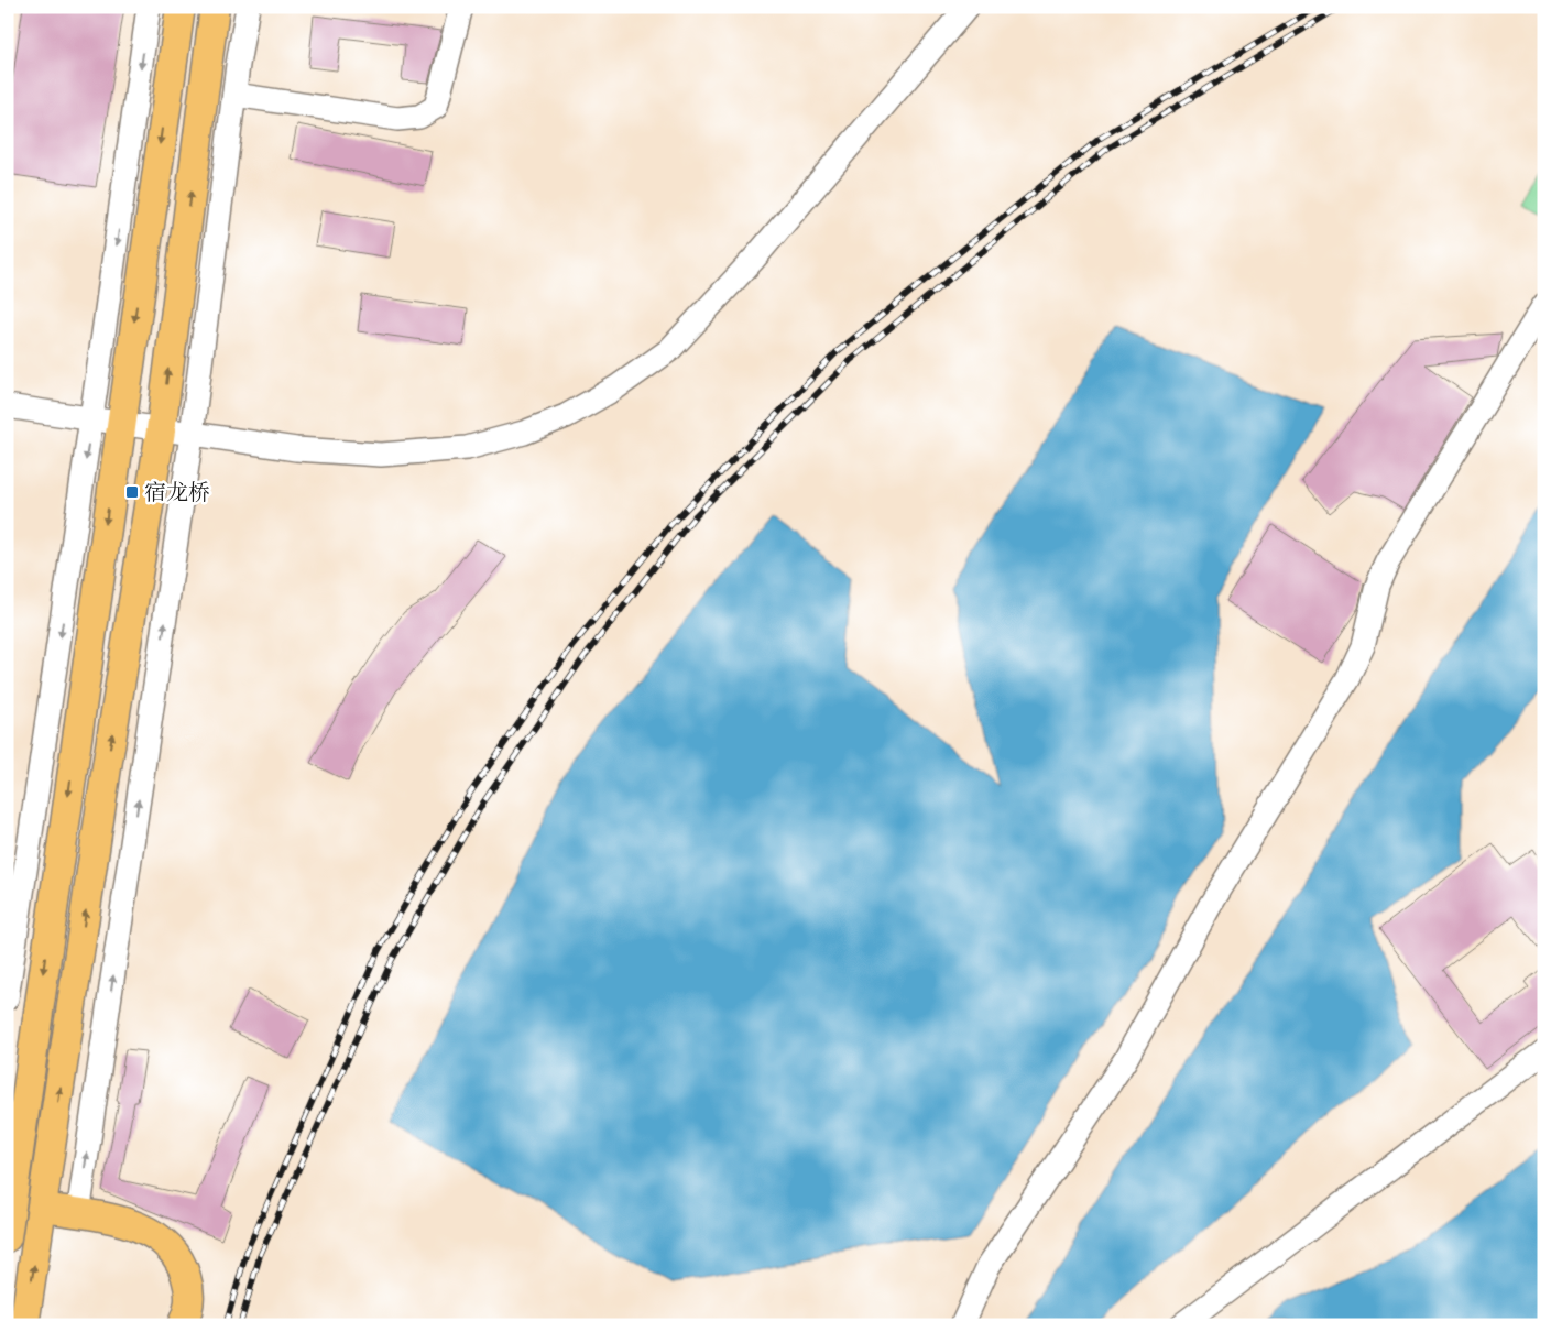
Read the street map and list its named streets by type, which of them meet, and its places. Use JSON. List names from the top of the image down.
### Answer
{
  "places": {
    "transit": ["宿龙桥"]
  }
}
